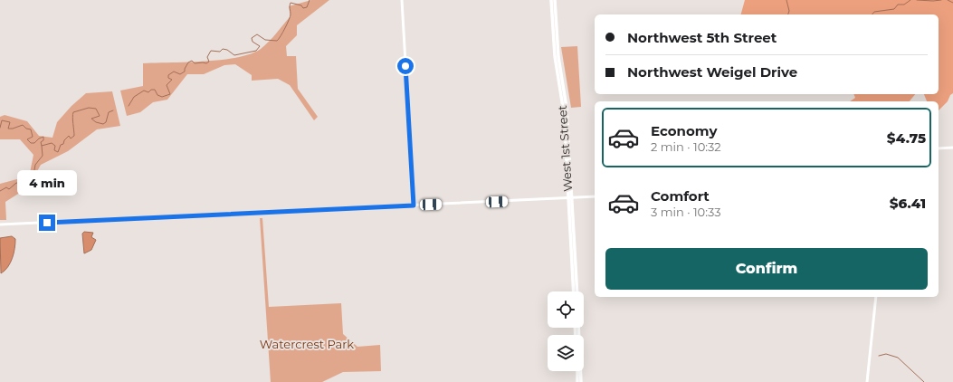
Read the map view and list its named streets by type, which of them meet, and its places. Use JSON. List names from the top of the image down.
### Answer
{
  "streets": {
    "main road": ["West 1st Street"]
  },
  "parks": ["Watercrest Park"],
  "page": {
    "banner": ["Northwest 5th Street", "Northwest Weigel Drive"],
    "list": [
      {
        "name": "Economy",
        "note": "2 min · 10:32",
        "value": "$4.75"
      },
      {
        "name": "Comfort",
        "note": "3 min · 10:33",
        "value": "$6.41"
      }
    ],
    "bubble": "4 min",
    "buttons": "Confirm"
  }
}
